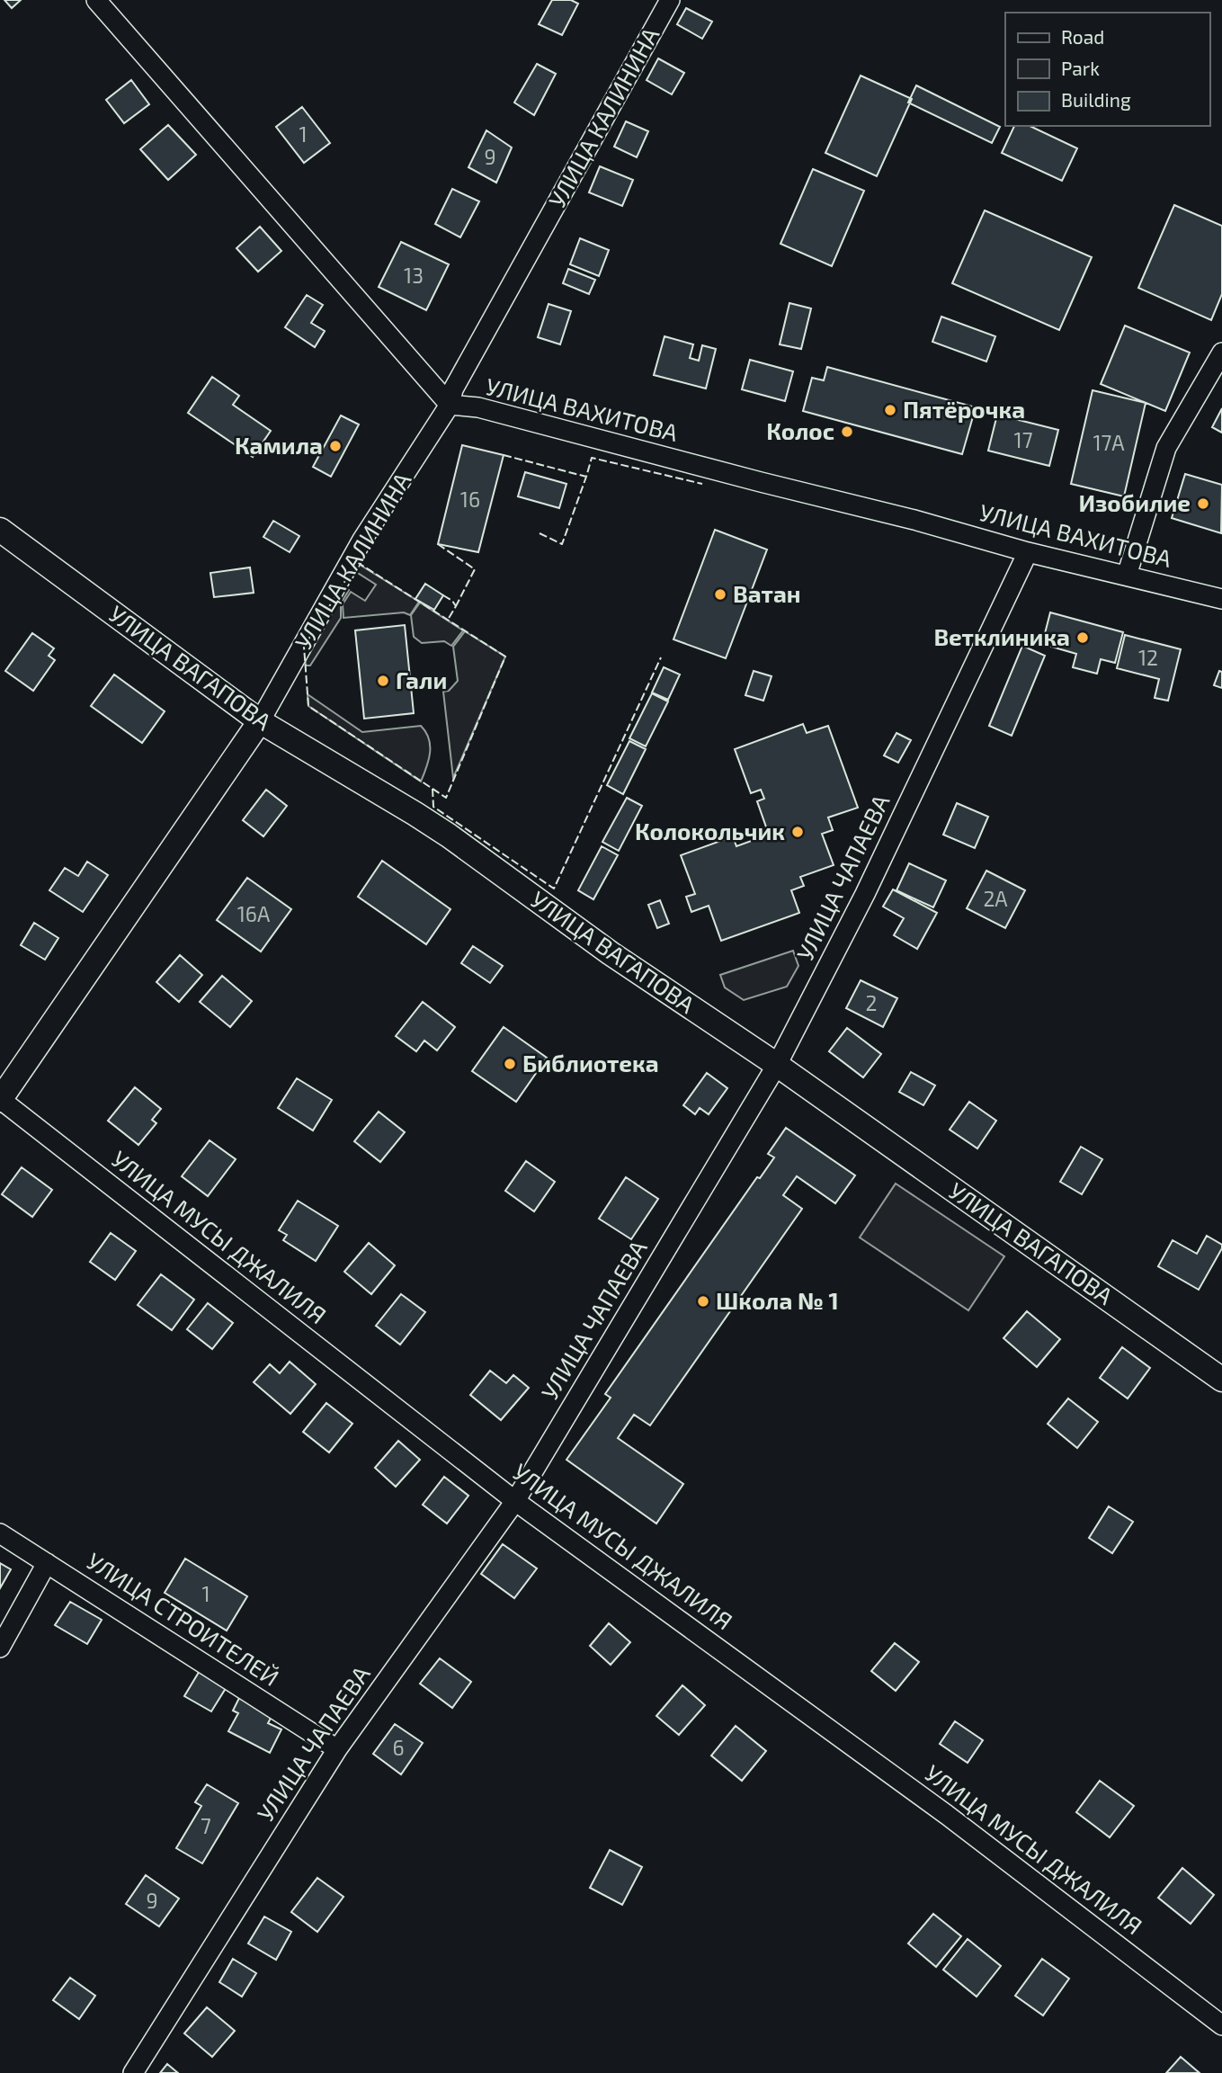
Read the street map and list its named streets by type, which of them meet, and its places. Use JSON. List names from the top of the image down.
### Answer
{
  "streets": {
    "street": [
      "УЛИЦА КАЛИНИНА",
      "УЛИЦА ВАХИТОВА",
      "УЛИЦА ВАГАПОВА",
      "УЛИЦА ЧАПАЕВА",
      "УЛИЦА МУСЫ ДЖАЛИЛЯ",
      "УЛИЦА СТРОИТЕЛЕЙ"
    ]
  },
  "crossings": [
    ["УЛИЦА КАЛИНИНА", "УЛИЦА ВАХИТОВА"],
    ["УЛИЦА КАЛИНИНА", "УЛИЦА ВАГАПОВА"],
    ["УЛИЦА КАЛИНИНА", "УЛИЦА МУСЫ ДЖАЛИЛЯ"],
    ["УЛИЦА ВАХИТОВА", "УЛИЦА ЧАПАЕВА"],
    ["УЛИЦА ВАГАПОВА", "УЛИЦА ЧАПАЕВА"],
    ["УЛИЦА ЧАПАЕВА", "УЛИЦА МУСЫ ДЖАЛИЛЯ"],
    ["УЛИЦА ЧАПАЕВА", "УЛИЦА СТРОИТЕЛЕЙ"]
  ],
  "places": [
    "Пятёрочка",
    "Колос",
    "Камила",
    "Изобилие",
    "Ватан",
    "Ветклиника",
    "Гали",
    "Колокольчик",
    "Библиотека",
    "Школа № 1"
  ],
  "house_numbers": [
    "1",
    "9",
    "13",
    "17",
    "17А",
    "16",
    "12",
    "2А",
    "16А",
    "2",
    "1",
    "6",
    "7",
    "9"
  ],
  "legend": ["Road", "Park", "Building"]
}
